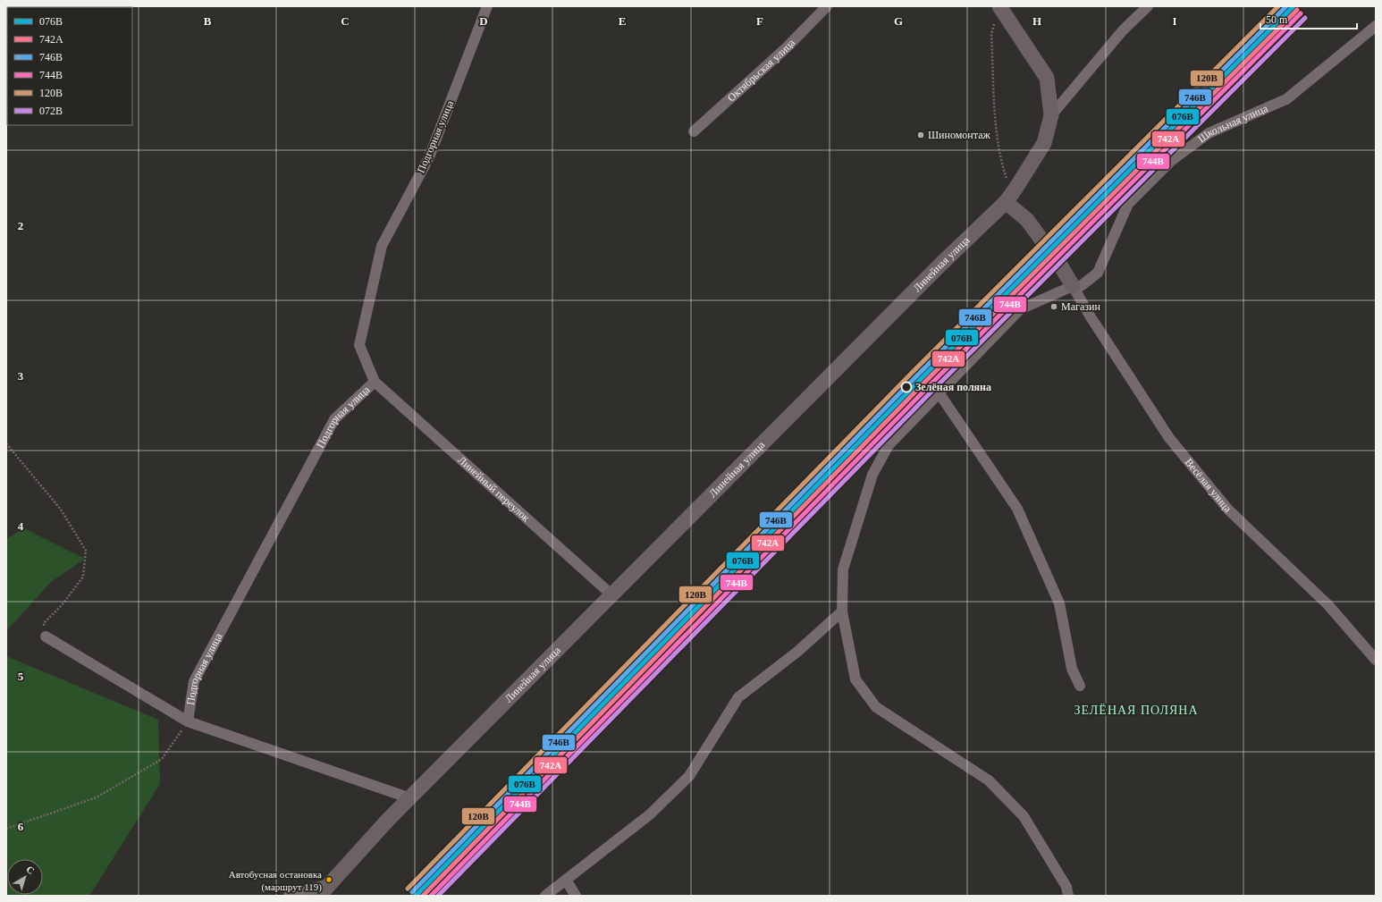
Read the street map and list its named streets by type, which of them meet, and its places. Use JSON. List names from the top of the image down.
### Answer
{
  "streets": {
    "street": [
      "Октябрьская улица",
      "Школьная улица",
      "Подгорная улица",
      "Линейная улица",
      "Весёлая улица",
      "Линейный переулок"
    ]
  },
  "crossings": [
    ["Школьная улица", "Весёлая улица"],
    ["Подгорная улица", "Линейный переулок"],
    ["Линейная улица", "Линейный переулок"]
  ],
  "districts": ["ЗЕЛЁНАЯ ПОЛЯНА"],
  "places": [
    "Шиномонтаж",
    "Магазин",
    "Зелёная поляна",
    "Автобусная остановка (маршрут 119)"
  ],
  "lines": [
    "transit line 076В",
    "transit line 746В",
    "transit line 120В",
    "transit line 742А",
    "transit line 744В",
    "transit line 072В"
  ],
  "legend": [
    "076В",
    "742А",
    "746В",
    "744В",
    "120В",
    "072В"
  ],
  "scale_bar": "50 m",
  "north": "top right",
  "grid": {
    "columns": [
      "B",
      "C",
      "D",
      "E",
      "F",
      "G",
      "H",
      "I"
    ],
    "rows": [
      "2",
      "3",
      "4",
      "5",
      "6"
    ]
  }
}
